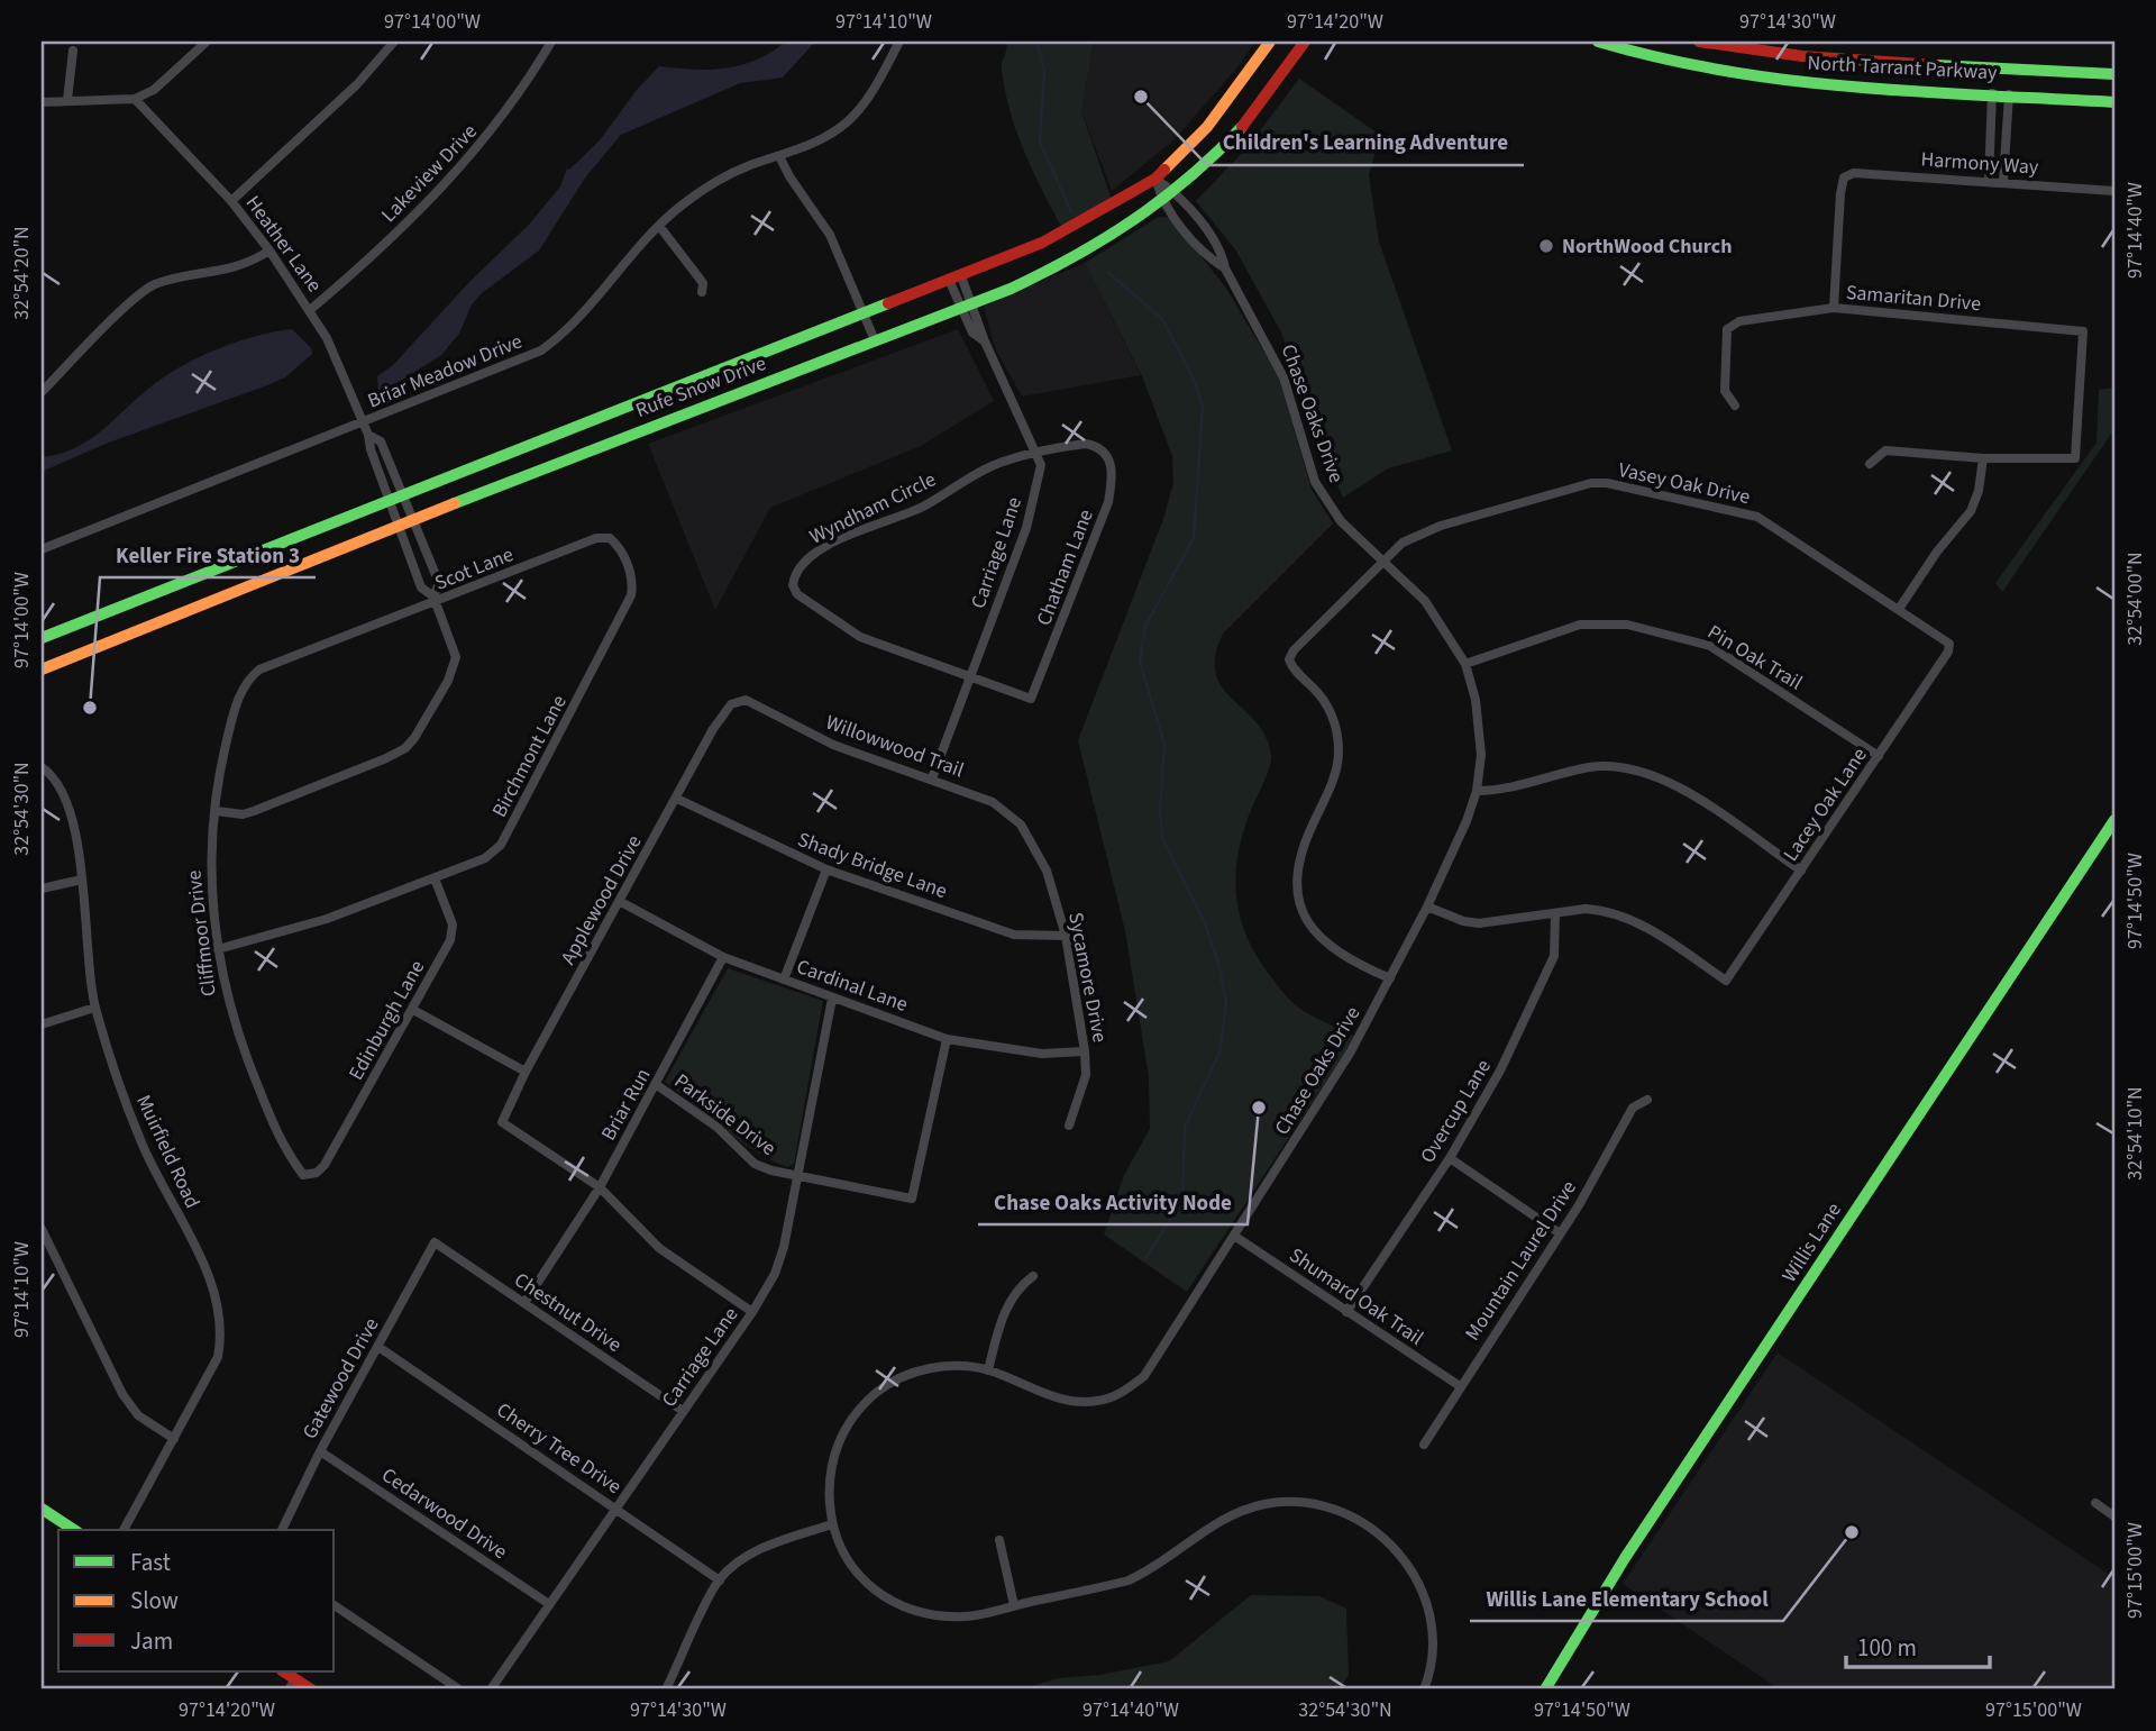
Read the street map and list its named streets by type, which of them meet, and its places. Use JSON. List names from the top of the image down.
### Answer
{
  "streets": {
    "main road": ["North Tarrant Parkway", "Rufe Snow Drive", "Willis Lane"],
    "street": [
      "Harmony Way",
      "Lakeview Drive",
      "Heather Lane",
      "Samaritan Drive",
      "Briar Meadow Drive",
      "Chase Oaks Drive",
      "Vasey Oak Drive",
      "Wyndham Circle",
      "Carriage Lane",
      "Chatham Lane",
      "Scot Lane",
      "Pin Oak Trail",
      "Willowwood Trail",
      "Birchmont Lane",
      "Lacey Oak Lane",
      "Shady Bridge Lane",
      "Applewood Drive",
      "Cliffmoor Drive",
      "Sycamore Drive",
      "Cardinal Lane",
      "Edinburgh Lane",
      "Briar Run",
      "Overcup Lane",
      "Parkside Drive",
      "Muirfield Road",
      "Mountain Laurel Drive",
      "Shumard Oak Trail",
      "Chestnut Drive",
      "Gatewood Drive",
      "Cherry Tree Drive",
      "Cedarwood Drive"
    ]
  },
  "crossings": [
    ["Harmony Way", "Samaritan Drive"],
    ["Lakeview Drive", "Heather Lane"],
    ["Heather Lane", "Briar Meadow Drive"],
    ["Heather Lane", "Rufe Snow Drive"],
    ["Heather Lane", "Scot Lane"],
    ["Heather Lane", "Cliffmoor Drive"],
    ["Rufe Snow Drive", "Chase Oaks Drive"],
    ["Rufe Snow Drive", "Carriage Lane"],
    ["Chase Oaks Drive", "Vasey Oak Drive"],
    ["Chase Oaks Drive", "Pin Oak Trail"],
    ["Chase Oaks Drive", "Shumard Oak Trail"],
    ["Vasey Oak Drive", "Lacey Oak Lane"],
    ["Wyndham Circle", "Carriage Lane"],
    ["Wyndham Circle", "Chatham Lane"],
    ["Carriage Lane", "Chatham Lane"],
    ["Carriage Lane", "Willowwood Trail"],
    ["Carriage Lane", "Cardinal Lane"],
    ["Carriage Lane", "Parkside Drive"],
    ["Carriage Lane", "Chestnut Drive"],
    ["Carriage Lane", "Cherry Tree Drive"],
    ["Carriage Lane", "Cedarwood Drive"],
    ["Scot Lane", "Birchmont Lane"],
    ["Scot Lane", "Cliffmoor Drive"],
    ["Pin Oak Trail", "Lacey Oak Lane"],
    ["Willowwood Trail", "Applewood Drive"],
    ["Willowwood Trail", "Sycamore Drive"],
    ["Birchmont Lane", "Cliffmoor Drive"],
    ["Birchmont Lane", "Edinburgh Lane"],
    ["Lacey Oak Lane", "Overcup Lane"],
    ["Shady Bridge Lane", "Applewood Drive"],
    ["Shady Bridge Lane", "Sycamore Drive"],
    ["Applewood Drive", "Cardinal Lane"],
    ["Applewood Drive", "Briar Run"],
    ["Cliffmoor Drive", "Edinburgh Lane"],
    ["Sycamore Drive", "Cardinal Lane"],
    ["Cardinal Lane", "Briar Run"],
    ["Cardinal Lane", "Parkside Drive"],
    ["Briar Run", "Parkside Drive"],
    ["Briar Run", "Chestnut Drive"],
    ["Overcup Lane", "Shumard Oak Trail"],
    ["Mountain Laurel Drive", "Shumard Oak Trail"],
    ["Chestnut Drive", "Gatewood Drive"],
    ["Gatewood Drive", "Cherry Tree Drive"],
    ["Gatewood Drive", "Cedarwood Drive"]
  ],
  "places": [
    "Children's Learning Adventure",
    "NorthWood Church",
    "Keller Fire Station 3",
    "Chase Oaks Activity Node",
    "Willis Lane Elementary School"
  ],
  "legend": ["Fast", "Slow", "Jam"],
  "scale_bar": "100 m",
  "coordinates": [
    "97°14'00\"W",
    "97°14'10\"W",
    "97°14'20\"W",
    "97°14'30\"W",
    "97°14'40\"W",
    "32°54'20\"N",
    "32°54'00\"N",
    "32°54'30\"N",
    "97°14'50\"W",
    "32°54'10\"N",
    "97°15'00\"W"
  ]
}
